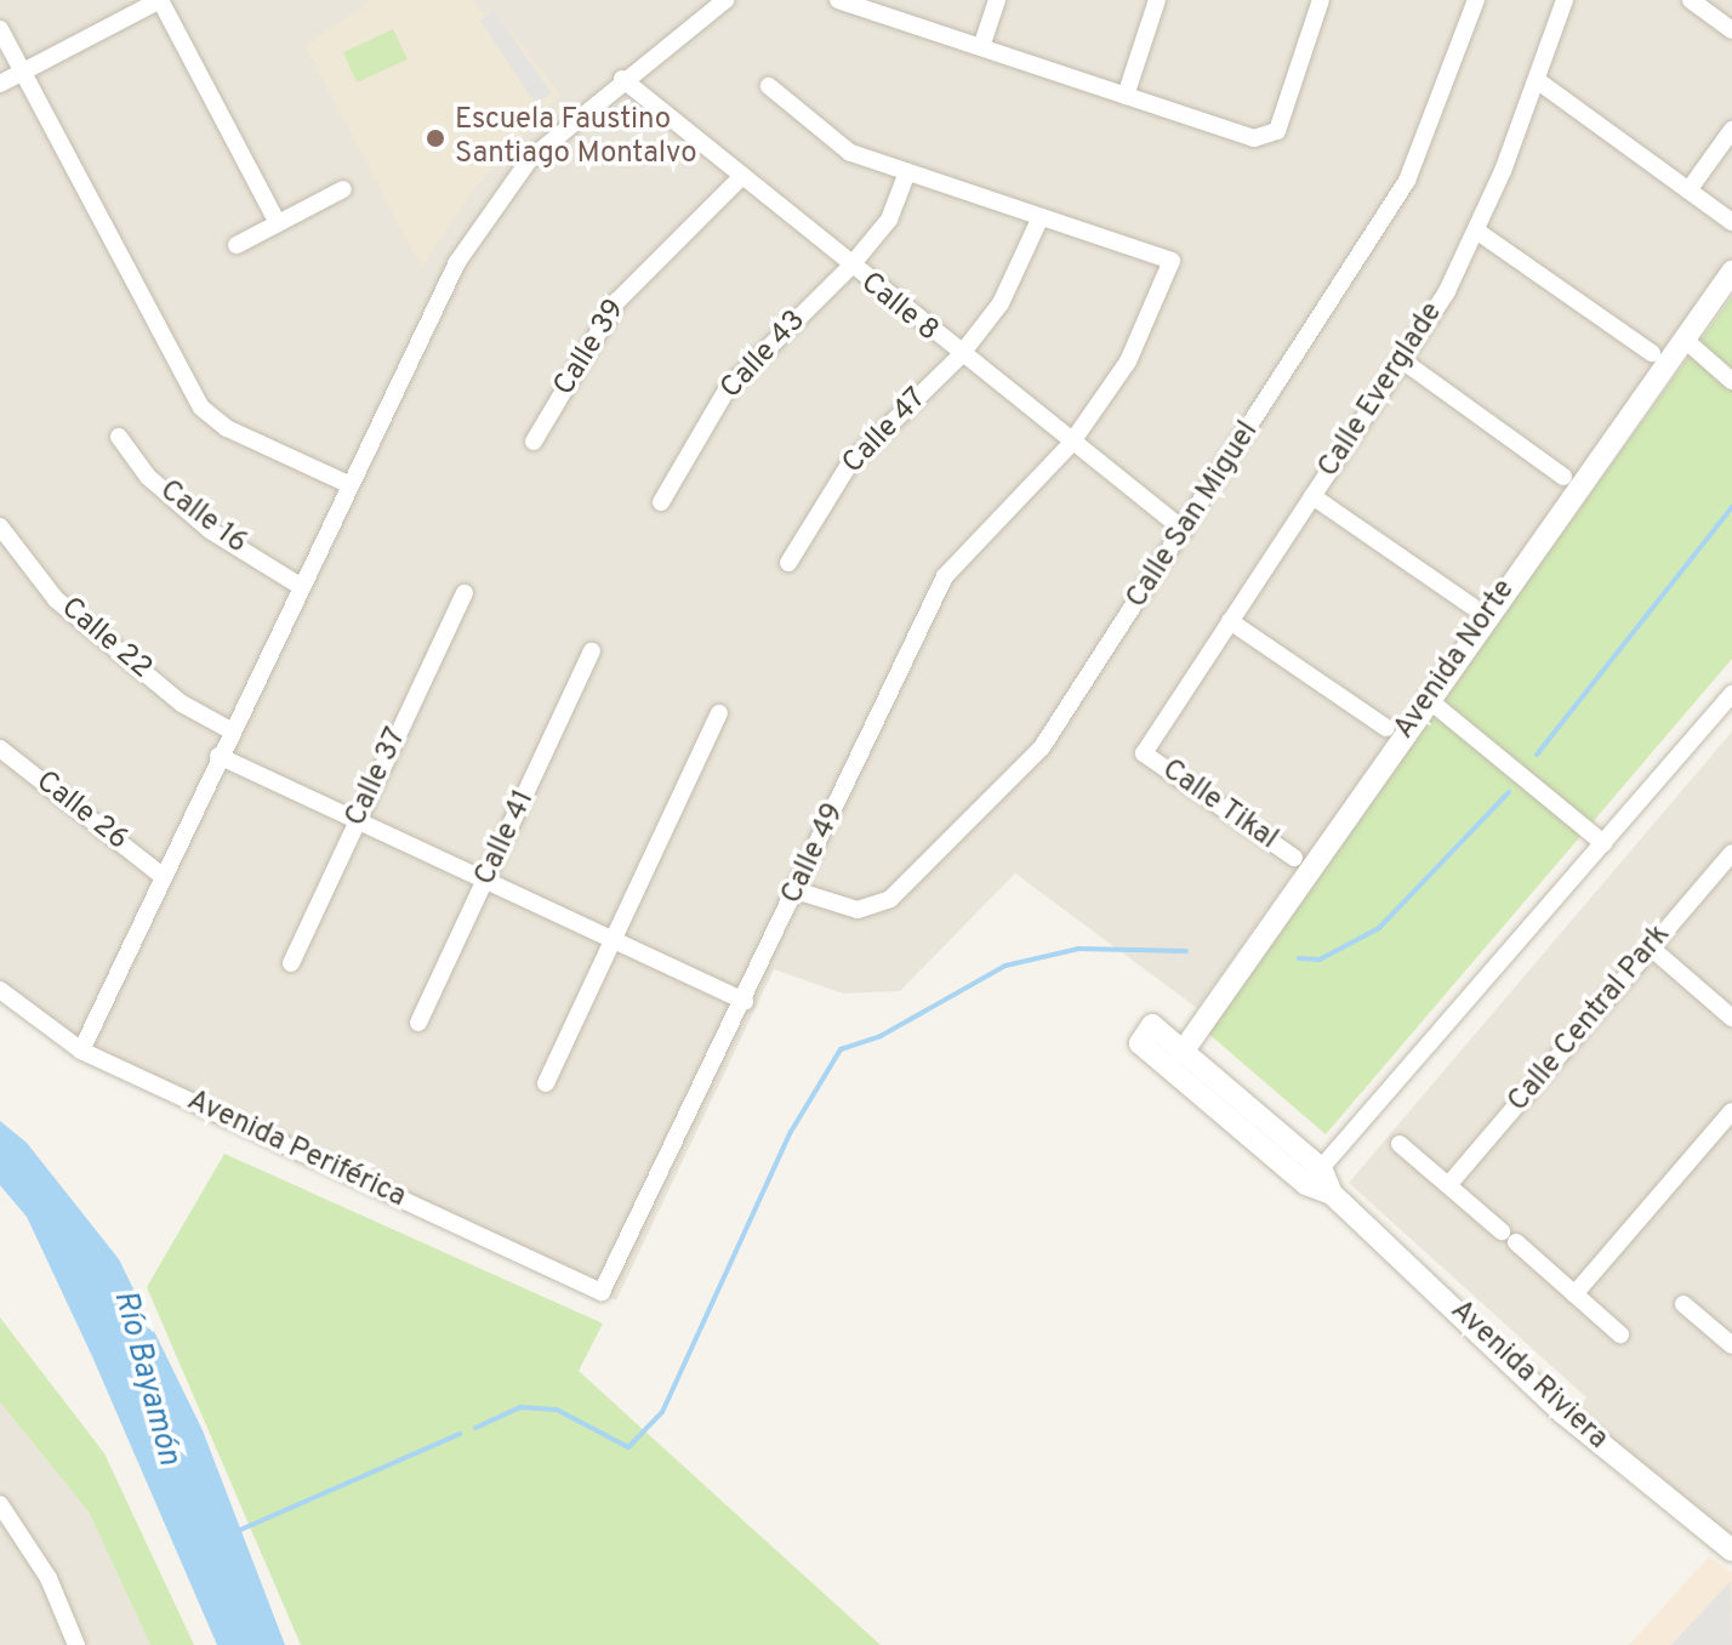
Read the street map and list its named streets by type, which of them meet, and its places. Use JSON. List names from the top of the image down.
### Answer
{
  "streets": {
    "street": [
      "Calle 8",
      "Calle 39",
      "Calle 43",
      "Calle Everglade",
      "Calle 47",
      "Calle San Miguel",
      "Calle 16",
      "Calle 22",
      "Avenida Norte",
      "Calle 37",
      "Calle Tikal",
      "Calle 26",
      "Calle 41",
      "Calle 49",
      "Calle Central Park",
      "Avenida Periférica",
      "Avenida Riviera"
    ]
  },
  "crossings": [
    ["Calle 8", "Calle 39"],
    ["Calle 8", "Calle 43"],
    ["Calle 8", "Calle 47"],
    ["Calle 8", "Calle San Miguel"],
    ["Calle 8", "Calle 49"],
    ["Calle Everglade", "Calle Tikal"],
    ["Calle 47", "Calle 49"],
    ["Calle San Miguel", "Calle 49"],
    ["Avenida Norte", "Avenida Riviera"],
    ["Calle 49", "Avenida Periférica"]
  ],
  "water": ["Río Bayamón"],
  "places": ["Escuela Faustino Santiago Montalvo"]
}
